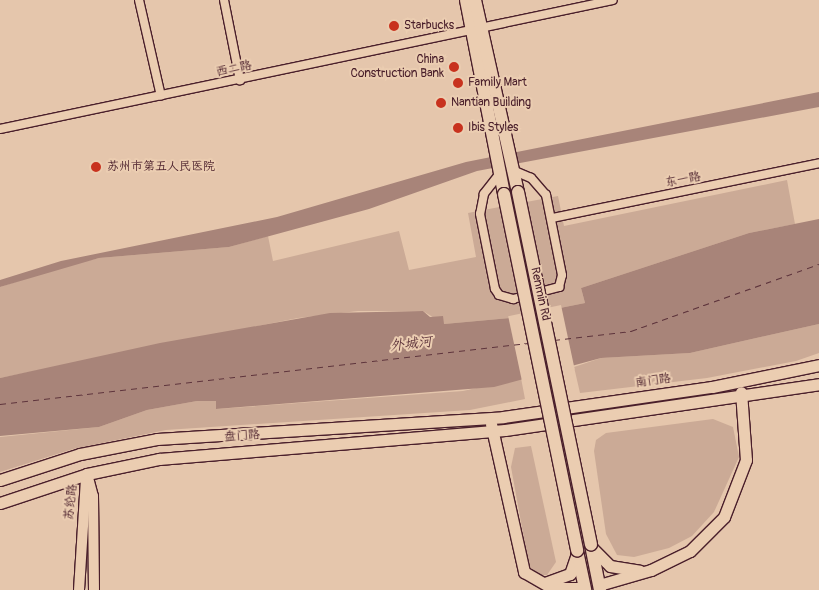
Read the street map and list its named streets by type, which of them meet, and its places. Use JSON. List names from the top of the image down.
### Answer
{
  "streets": {
    "main road": ["Renmin Rd", "南门路", "盘门路"],
    "street": ["西二路", "东一路", "苏纶路"]
  },
  "crossings": [
    ["西二路", "Renmin Rd"],
    ["南门路", "盘门路"],
    ["盘门路", "苏纶路"]
  ],
  "water": ["外城河"],
  "places": [
    "Starbucks",
    "China Construction Bank",
    "Family Mart",
    "Nantian Building",
    "Ibis Styles",
    "苏州市第五人民医院"
  ]
}
